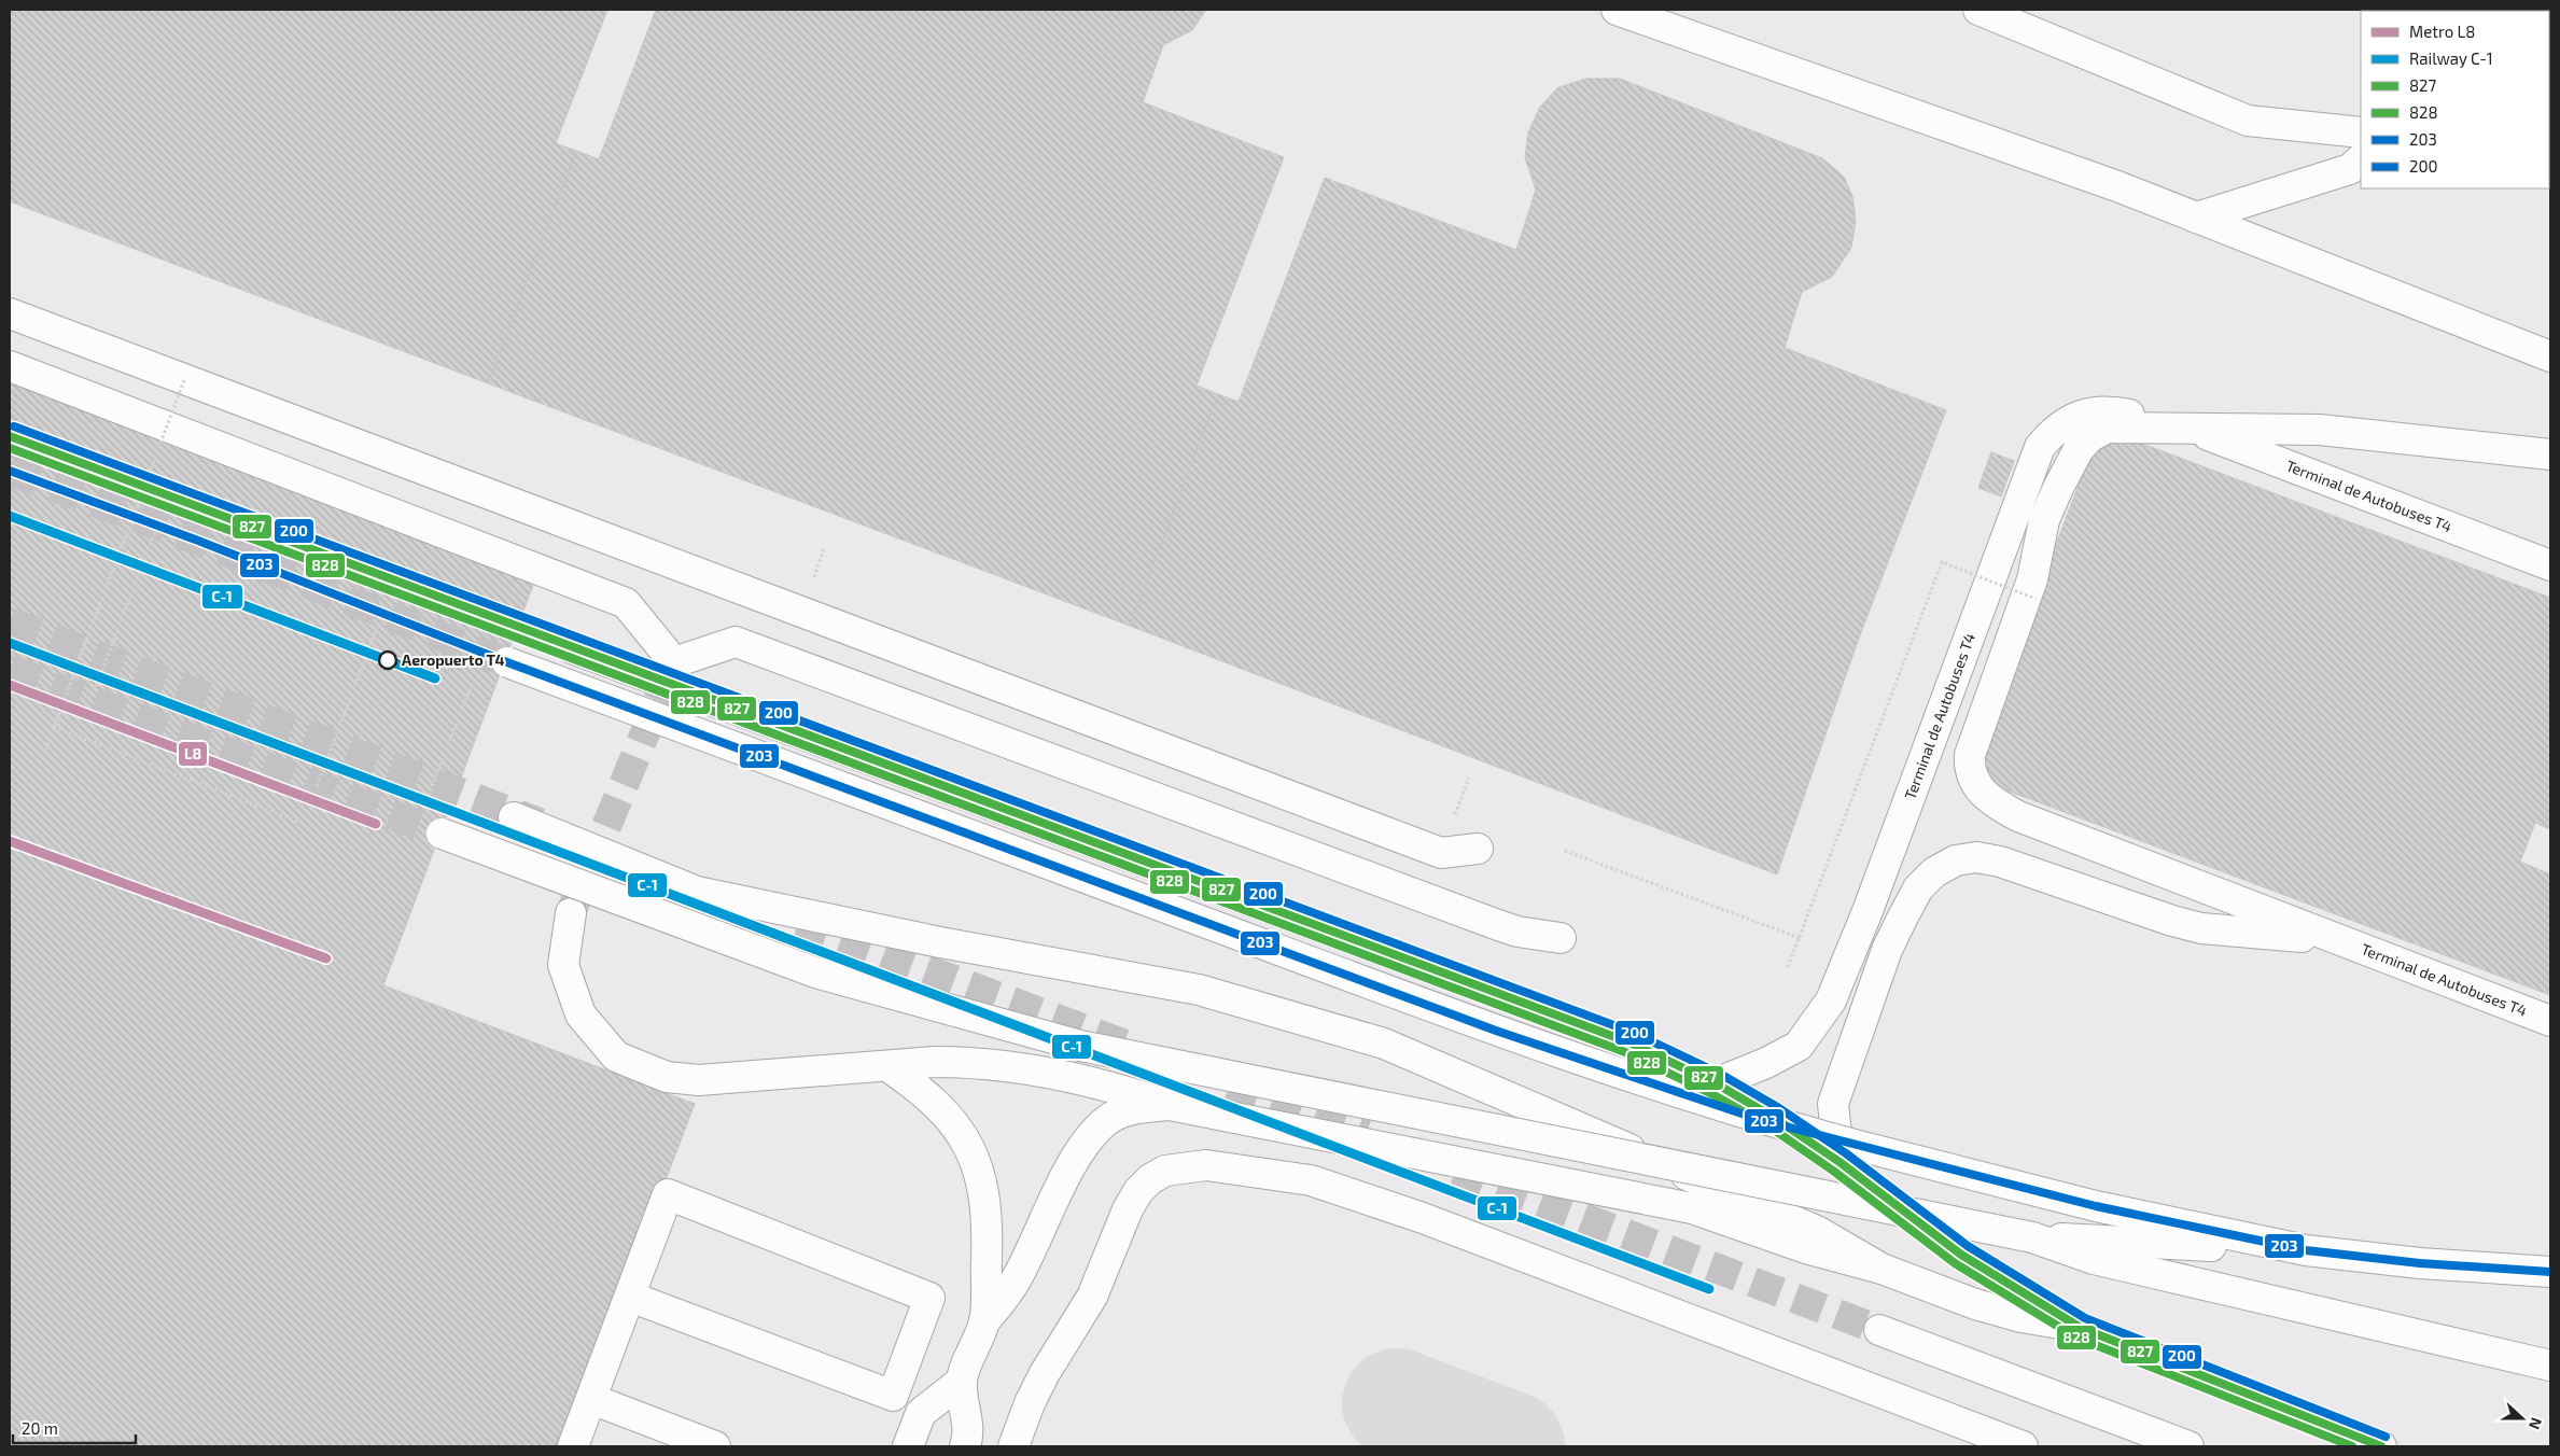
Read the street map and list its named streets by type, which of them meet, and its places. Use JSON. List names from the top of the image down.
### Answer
{
  "streets": {
    "street": ["Terminal de Autobuses T4"]
  },
  "places": ["Aeropuerto T4"],
  "lines": [
    "transit line 200",
    "transit line 827",
    "transit line 828",
    "transit line 203",
    "rail line C-1",
    "metro line L8"
  ],
  "legend": [
    "Metro L8",
    "Railway C-1",
    "827",
    "828",
    "203",
    "200"
  ],
  "scale_bar": "20 m",
  "north": "right"
}
